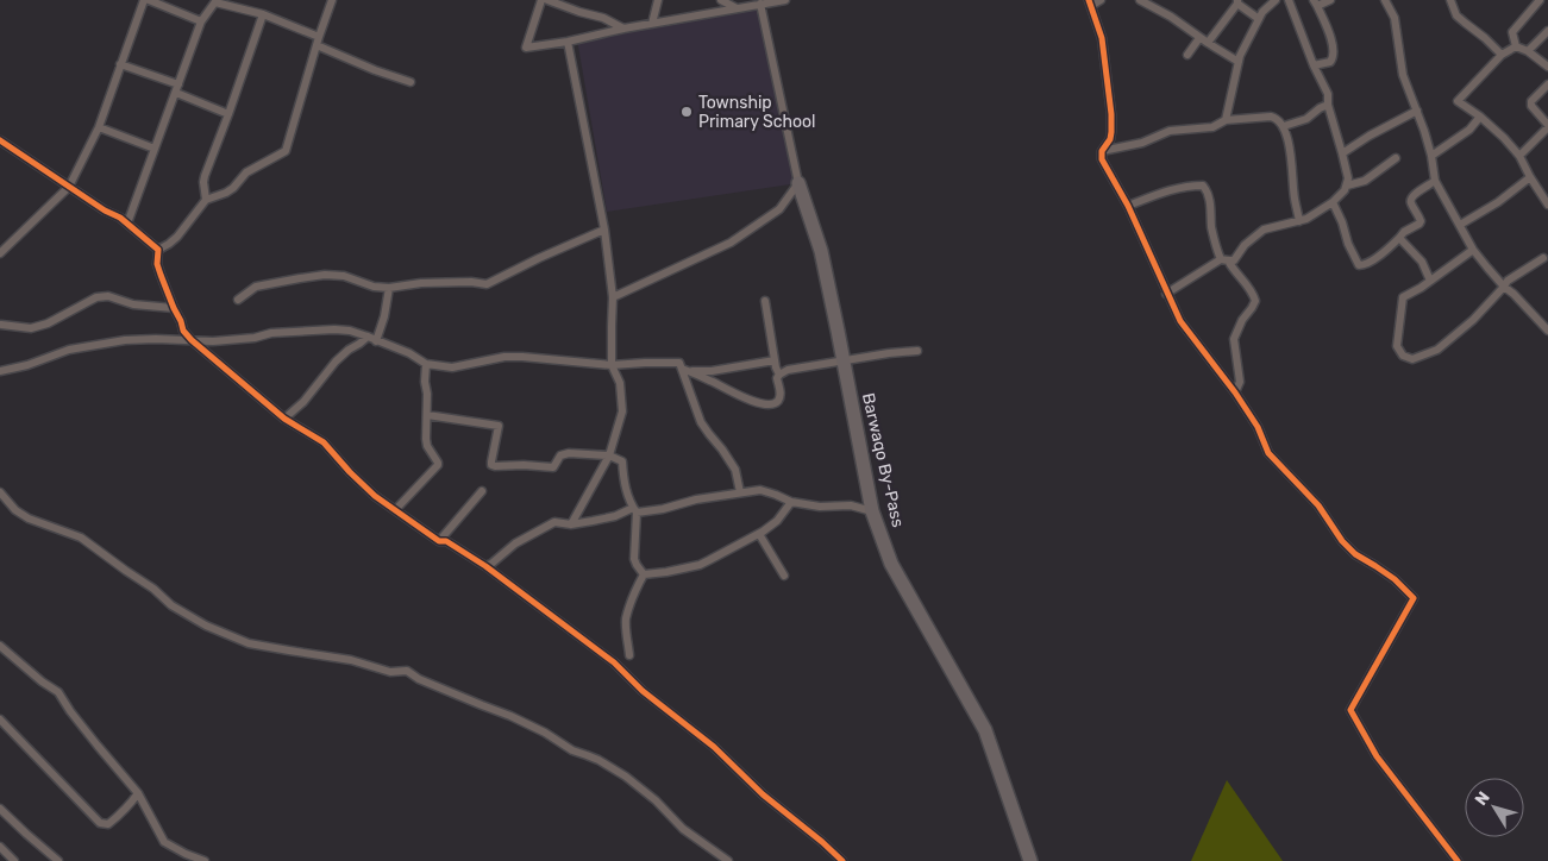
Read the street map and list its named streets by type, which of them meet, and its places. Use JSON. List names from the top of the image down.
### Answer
{
  "streets": {
    "highway": ["Barwaqo By-Pass"]
  },
  "places": ["Township Primary School"],
  "north": "top left"
}
